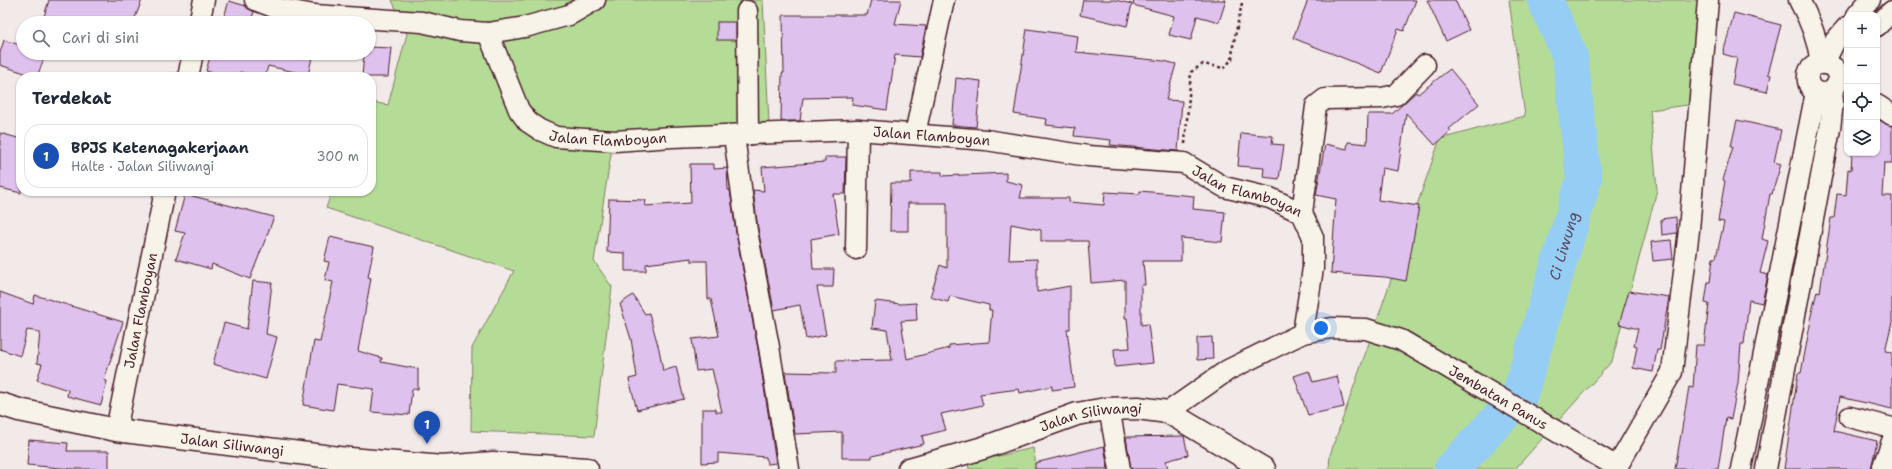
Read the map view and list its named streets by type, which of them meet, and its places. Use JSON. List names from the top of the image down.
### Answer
{
  "streets": {
    "main road": ["Jalan Siliwangi"],
    "street": ["Jalan Flamboyan", "Jembatan Panus"]
  },
  "crossings": [
    ["Jalan Flamboyan", "Jembatan Panus"],
    ["Jalan Flamboyan", "Jalan Siliwangi"],
    ["Jembatan Panus", "Jalan Siliwangi"]
  ],
  "water": ["Ci Liwung"],
  "page": {
    "map_buttons": ["+", "−"],
    "search": "Cari di sini",
    "heading": "Terdekat",
    "list": [
      {
        "mark": "1",
        "name": "BPJS Ketenagakerjaan",
        "note": "Halte · Jalan Siliwangi",
        "value": "300 m"
      }
    ],
    "pins": "1"
  }
}
